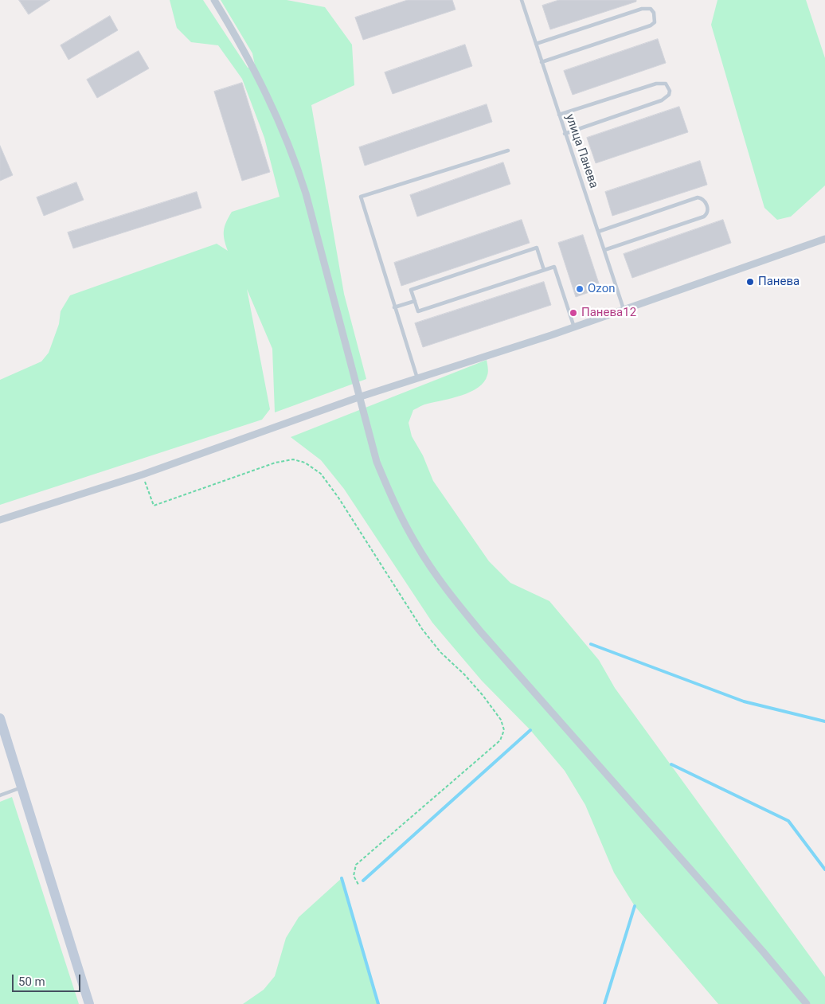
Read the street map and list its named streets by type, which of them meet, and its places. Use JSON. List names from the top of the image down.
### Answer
{
  "streets": {
    "lane": ["улица Панева"]
  },
  "places": ["Панева", "Ozon", "Панева12"],
  "scale_bar": "50 m"
}
